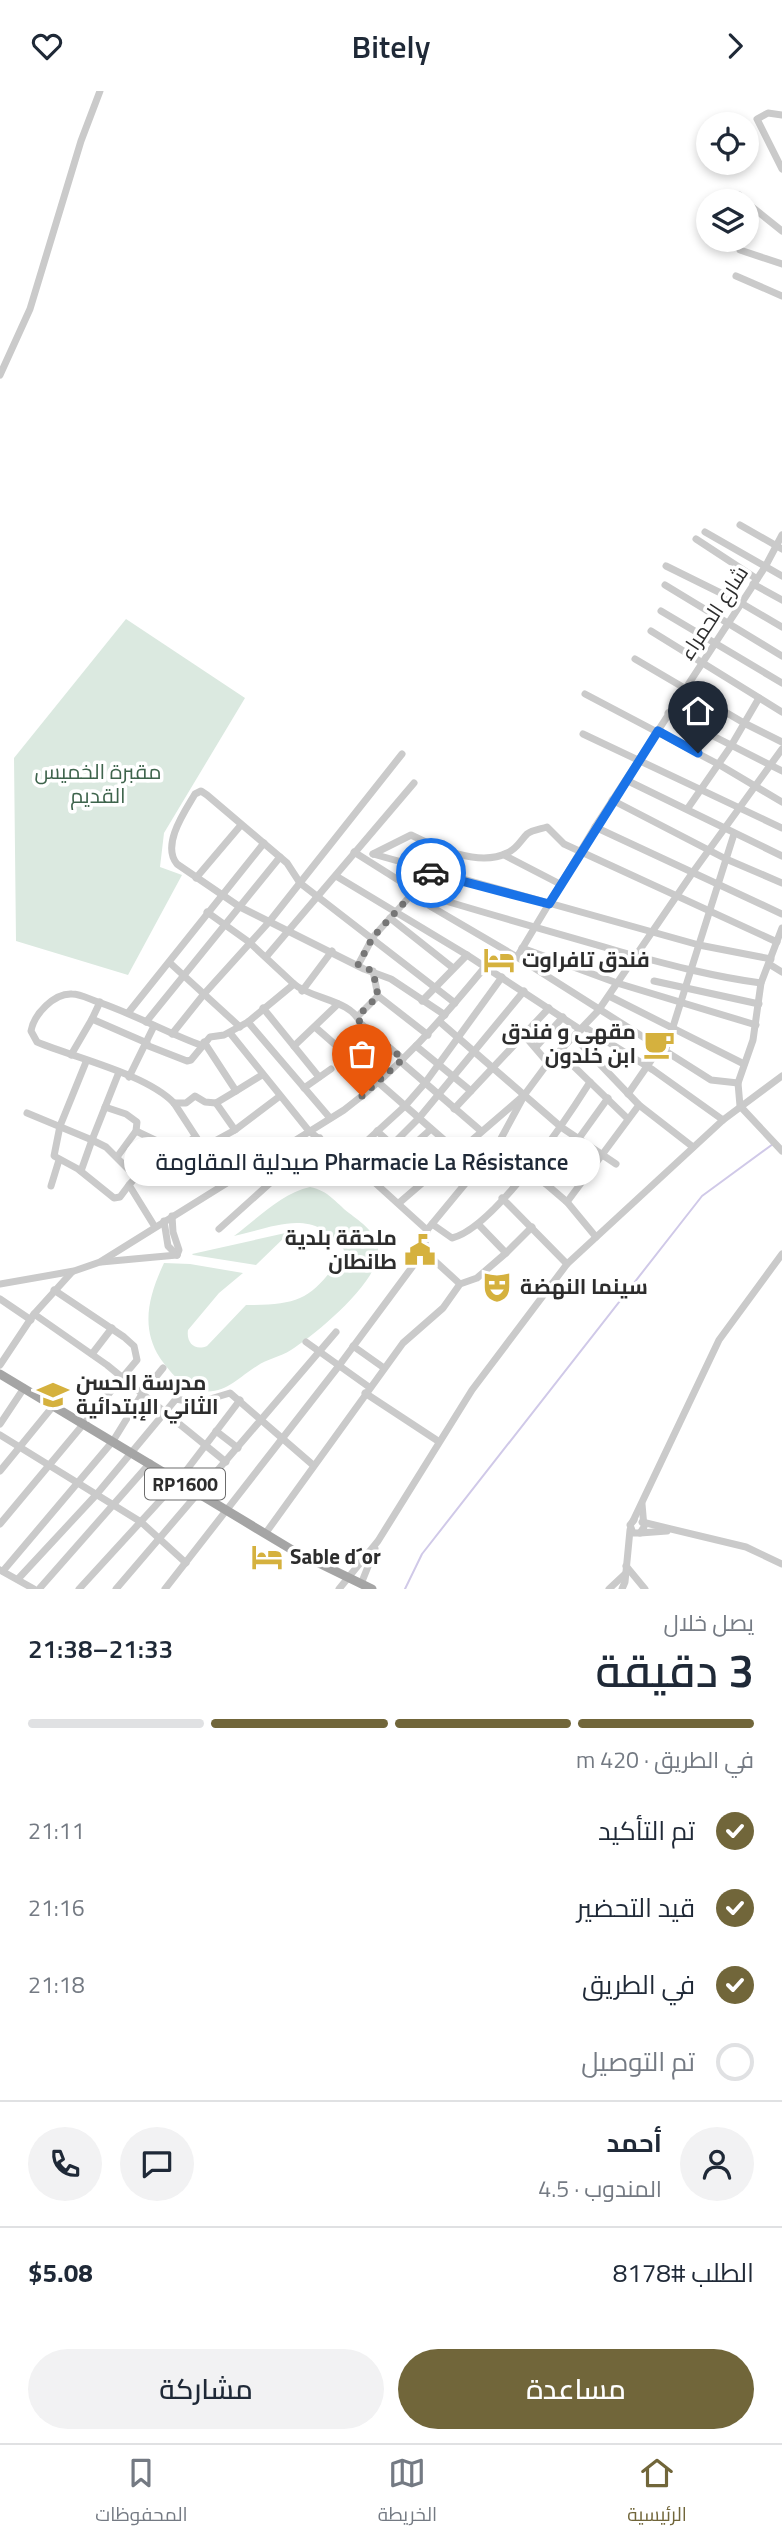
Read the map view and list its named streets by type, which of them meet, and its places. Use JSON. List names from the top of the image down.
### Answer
{
  "streets": {
    "main road": ["RP1600"],
    "street": ["شارع الحمراء"]
  },
  "parks": ["مقبرة الخميس القديم"],
  "places": {
    "hotel": ["فندق تافراوت", "Sable d´or"],
    "cafe": ["مقهى و فندق ابن خلدون"],
    "other": ["Pharmacie La Résistance صيدلية المقاومة"],
    "public building": ["ملحقة بلدية طانطان"],
    "theatre": ["سينما النهضة"],
    "school or university": ["مدرسة الحسن الثاني الإبتدائية"]
  },
  "page": {
    "header": "Bitely",
    "bubble": "Pharmacie La Résistance صيدلية المقاومة",
    "heading": ["3 دقيقة", "يصل خلال", "21:33–21:38"],
    "panel": [
      "أحمد",
      "المندوب · 4.5",
      "الطلب #8178",
      "$5.08"
    ],
    "bar": "في الطريق · 420 m",
    "list": [
      ["تم التأكيد", "21:11"],
      ["قيد التحضير", "21:16"],
      ["في الطريق", "21:18"],
      "تم التوصيل"
    ],
    "buttons": ["مساعدة", "مشاركة"],
    "tabs": ["الرئيسية", "الخريطة", "المحفوظات"]
  }
}
